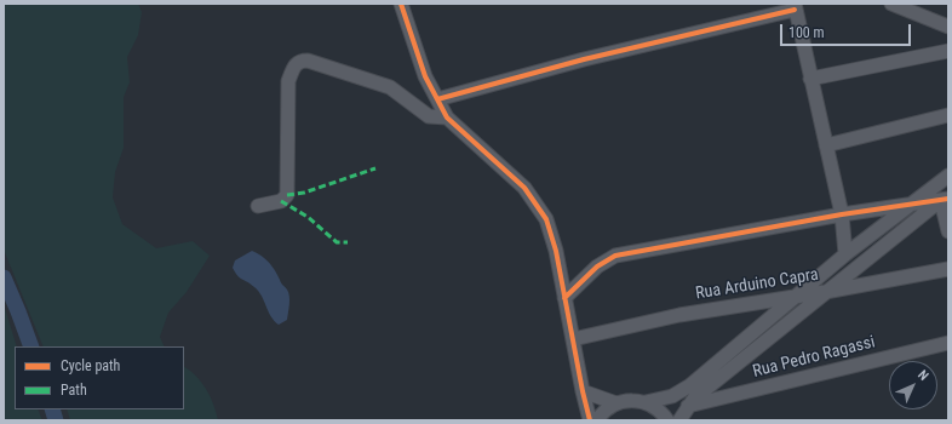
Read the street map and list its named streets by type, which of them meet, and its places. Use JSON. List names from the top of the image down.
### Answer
{
  "streets": {
    "street": ["Rua Arduino Capra", "Rua Pedro Ragassi"]
  },
  "legend": ["Cycle path", "Path"],
  "scale_bar": "100 m",
  "north": "top right"
}
